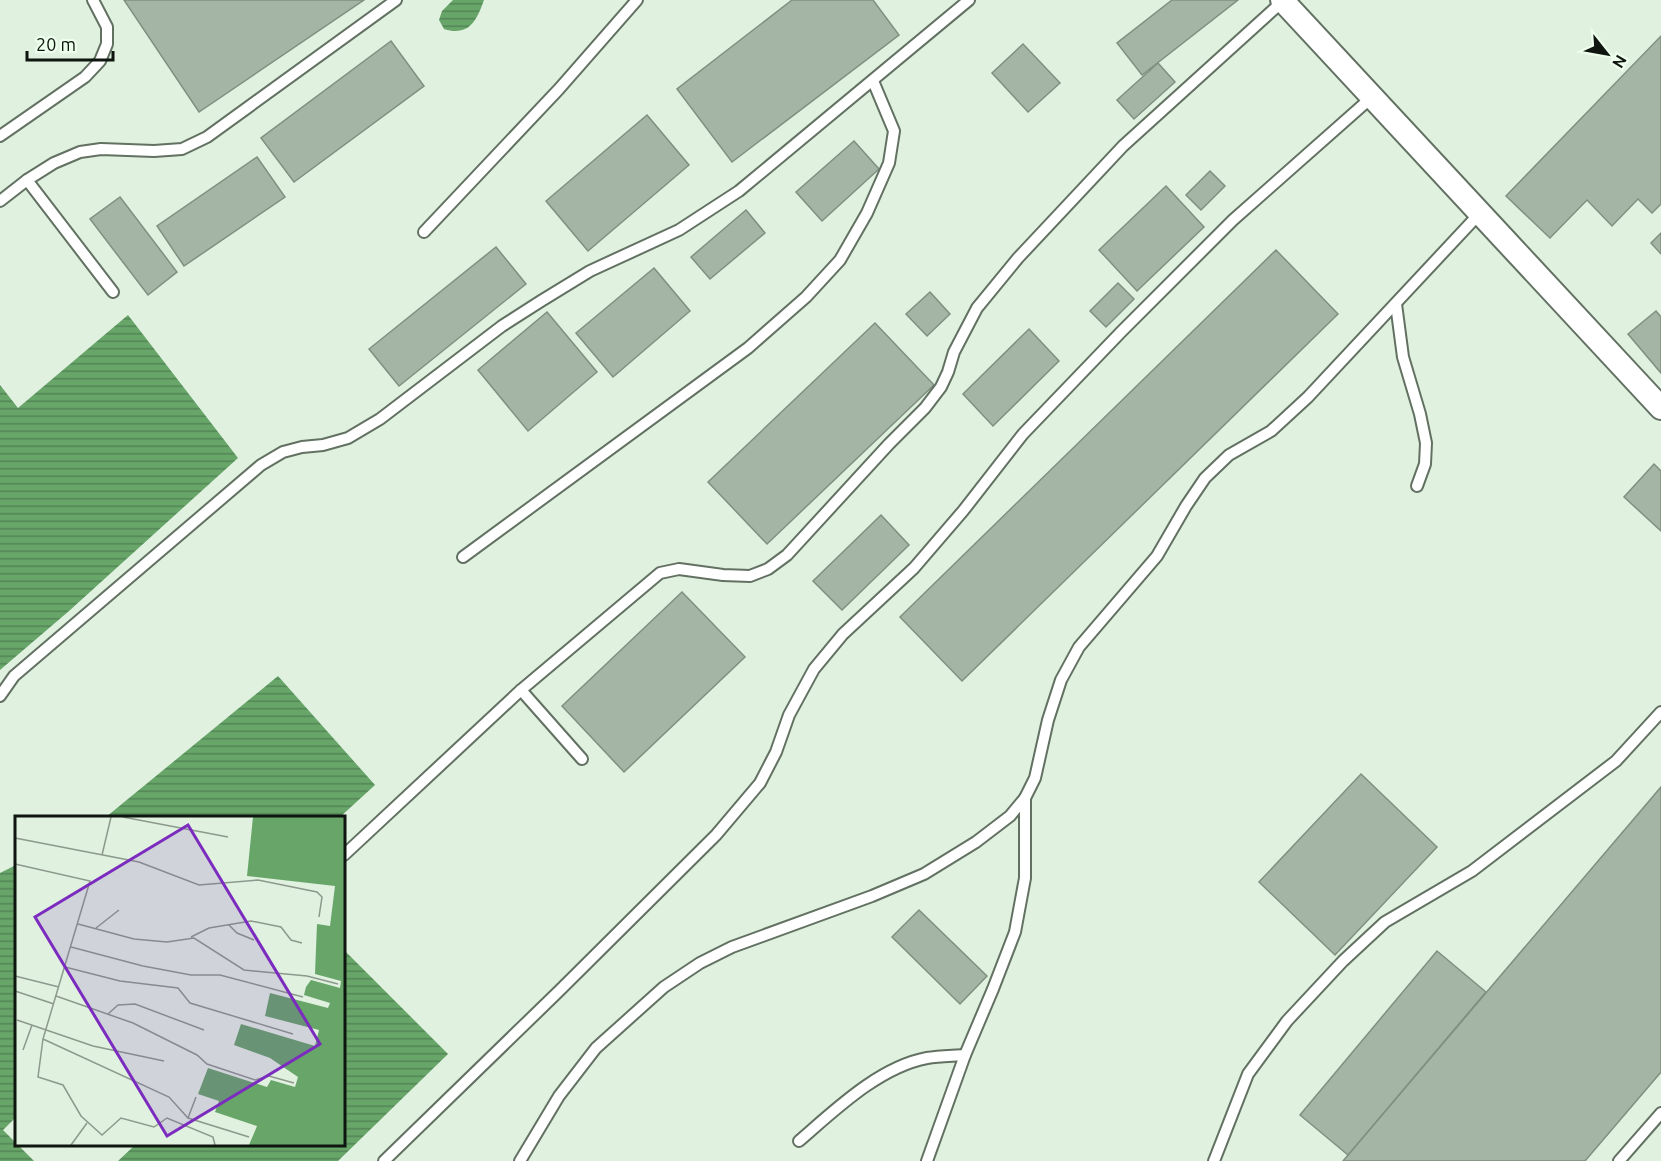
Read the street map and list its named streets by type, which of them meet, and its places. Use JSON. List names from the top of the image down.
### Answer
{
  "scale_bar": "20 m",
  "north": "bottom right"
}
